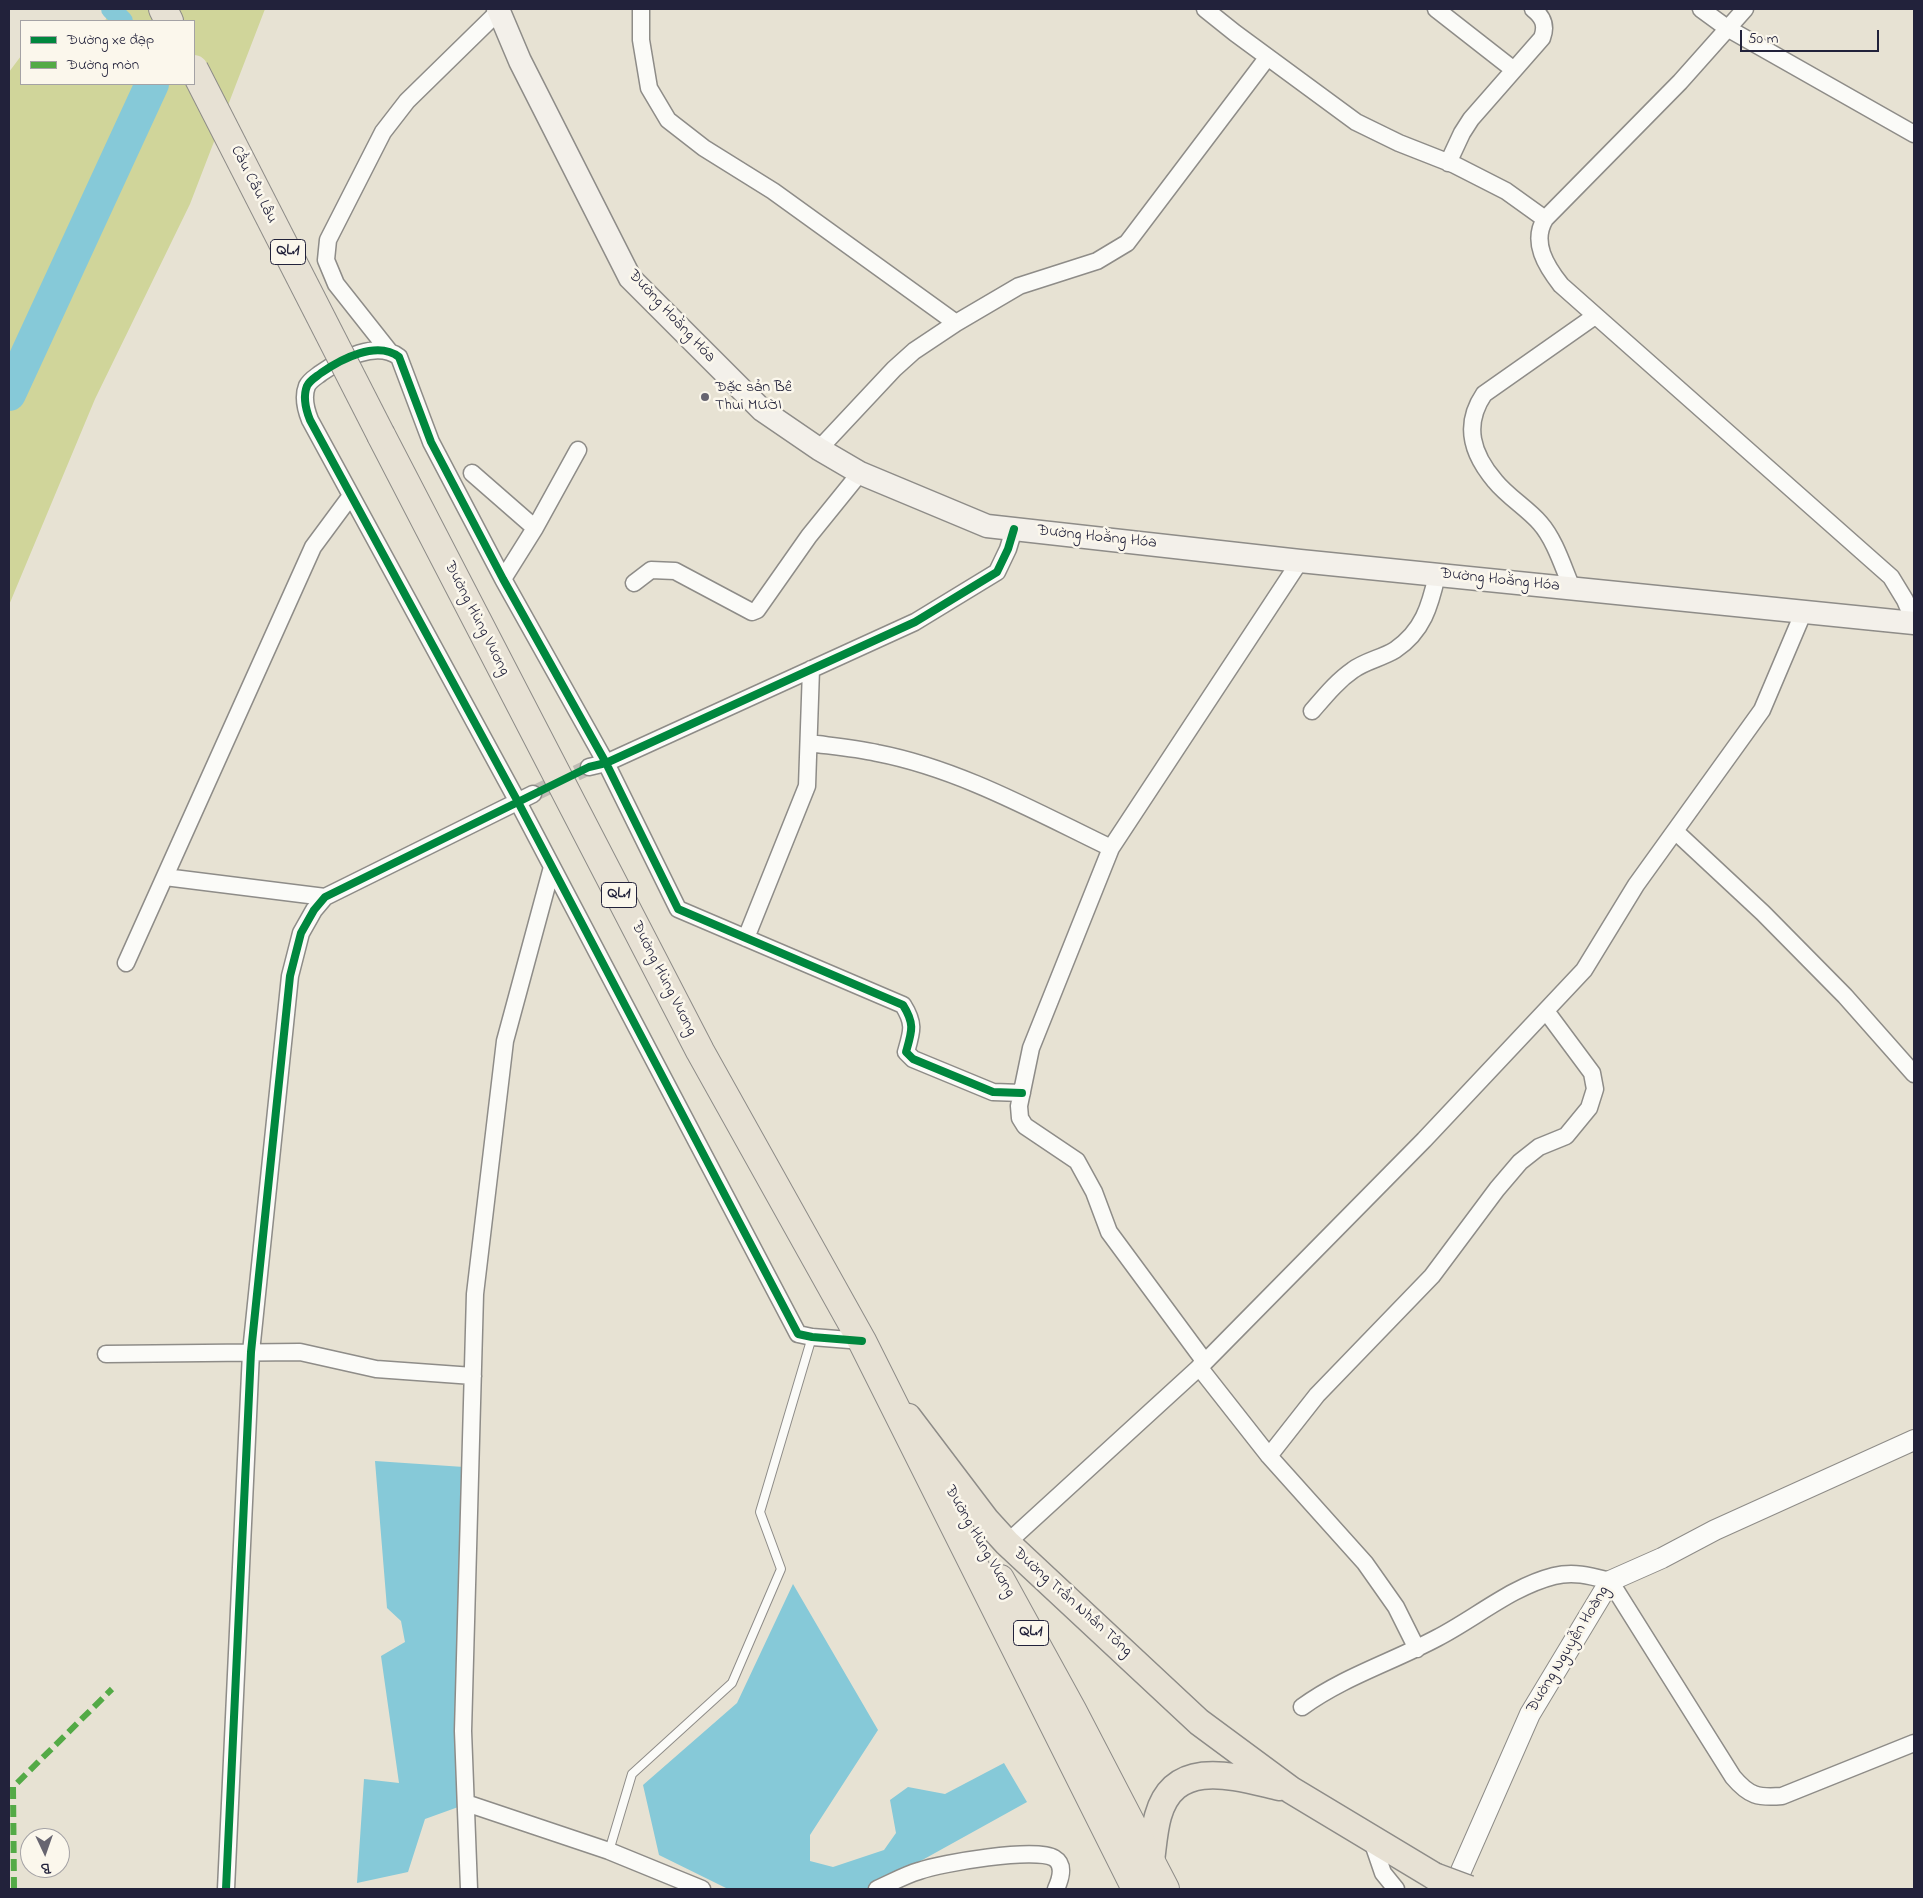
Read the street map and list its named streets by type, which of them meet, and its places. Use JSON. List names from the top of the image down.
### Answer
{
  "streets": {
    "highway": ["Cầu Câu Lâu", "QL.1", "Đường Hùng Vương"],
    "main road": ["Đường Hoằng Hóa", "Đường Trần Nhân Tông"],
    "street": ["Đường Nguyễn Hoàng"]
  },
  "crossings": [
    ["Cầu Câu Lâu", "Đường Hùng Vương"],
    ["Đường Hùng Vương", "Đường Trần Nhân Tông"],
    ["Đường Trần Nhân Tông", "Đường Nguyễn Hoàng"]
  ],
  "places": ["Đặc sản Bê Thui MƯỜI"],
  "legend": ["Đường xe đạp", "Đường mòn"],
  "scale_bar": "50 m",
  "north": "bottom"
}
